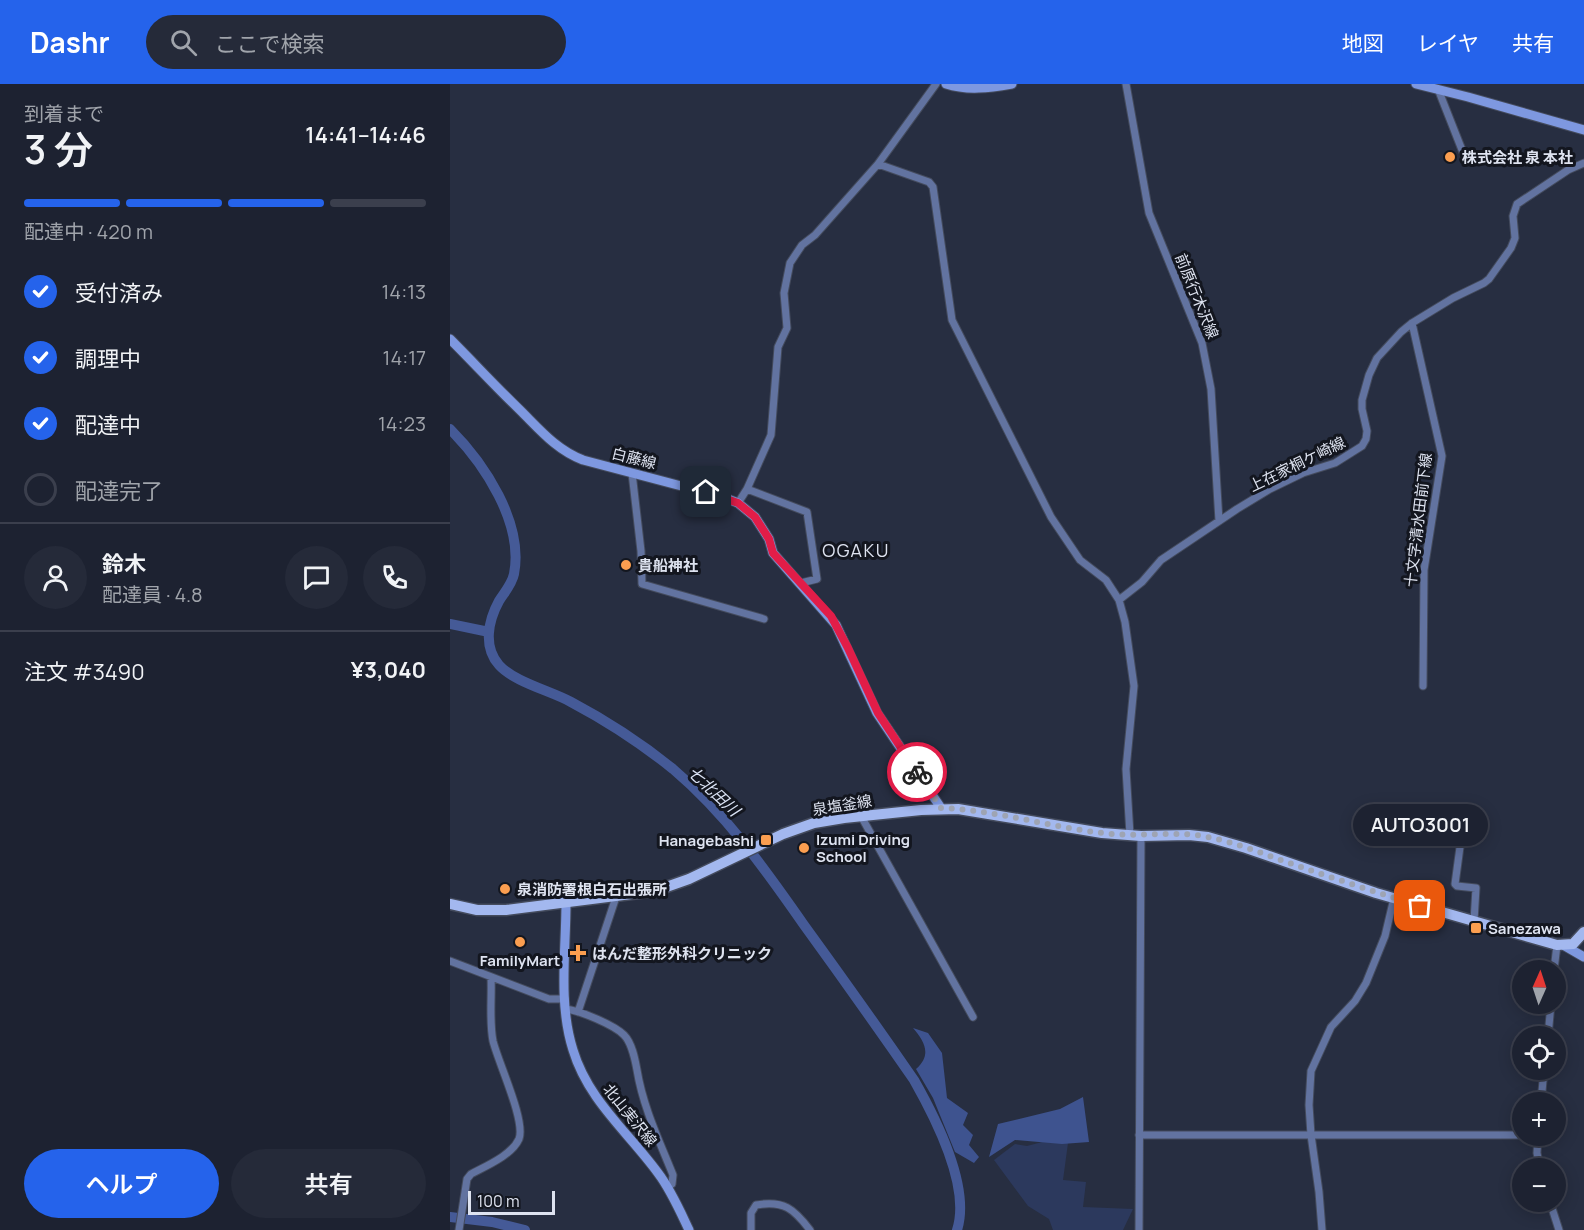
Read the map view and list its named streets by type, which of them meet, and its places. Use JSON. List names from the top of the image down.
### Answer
{
  "streets": {
    "main road": ["泉塩釜線"],
    "street": [
      "前原行木沢線",
      "白藤線",
      "上在家桐ケ崎線",
      "十文字清水田前下線",
      "北山実沢線"
    ]
  },
  "crossings": [
    ["前原行木沢線", "上在家桐ケ崎線"],
    ["白藤線", "泉塩釜線"],
    ["上在家桐ケ崎線", "十文字清水田前下線"]
  ],
  "districts": ["OGAKU"],
  "water": ["七北田川"],
  "places": {
    "other": [
      "株式会社 泉 本社",
      "貴船神社",
      "Izumi Driving School",
      "泉消防署根白石出張所",
      "AUTO3001",
      "FamilyMart"
    ],
    "transit": ["Hanagebashi", "Sanezawa"],
    "health": ["はんだ整形外科クリニック"]
  },
  "scale_bar": "100 m",
  "north": "top",
  "page": {
    "header": "Dashr",
    "search": "ここで検索",
    "nav": ["地図", "レイヤ", "共有"],
    "heading": ["3 分", "到着まで", "14:41–14:46"],
    "panel": [
      "鈴木",
      "配達員 · 4.8",
      "注文 #3490",
      "¥3,040"
    ],
    "bar": "配達中 · 420 m",
    "list": [
      ["受付済み", "14:13"],
      ["調理中", "14:17"],
      ["配達中", "14:23"],
      "配達完了"
    ],
    "bubble": "AUTO3001",
    "map_buttons": ["+", "−"],
    "buttons": ["ヘルプ", "共有"],
    "scale": "100 m"
  }
}
